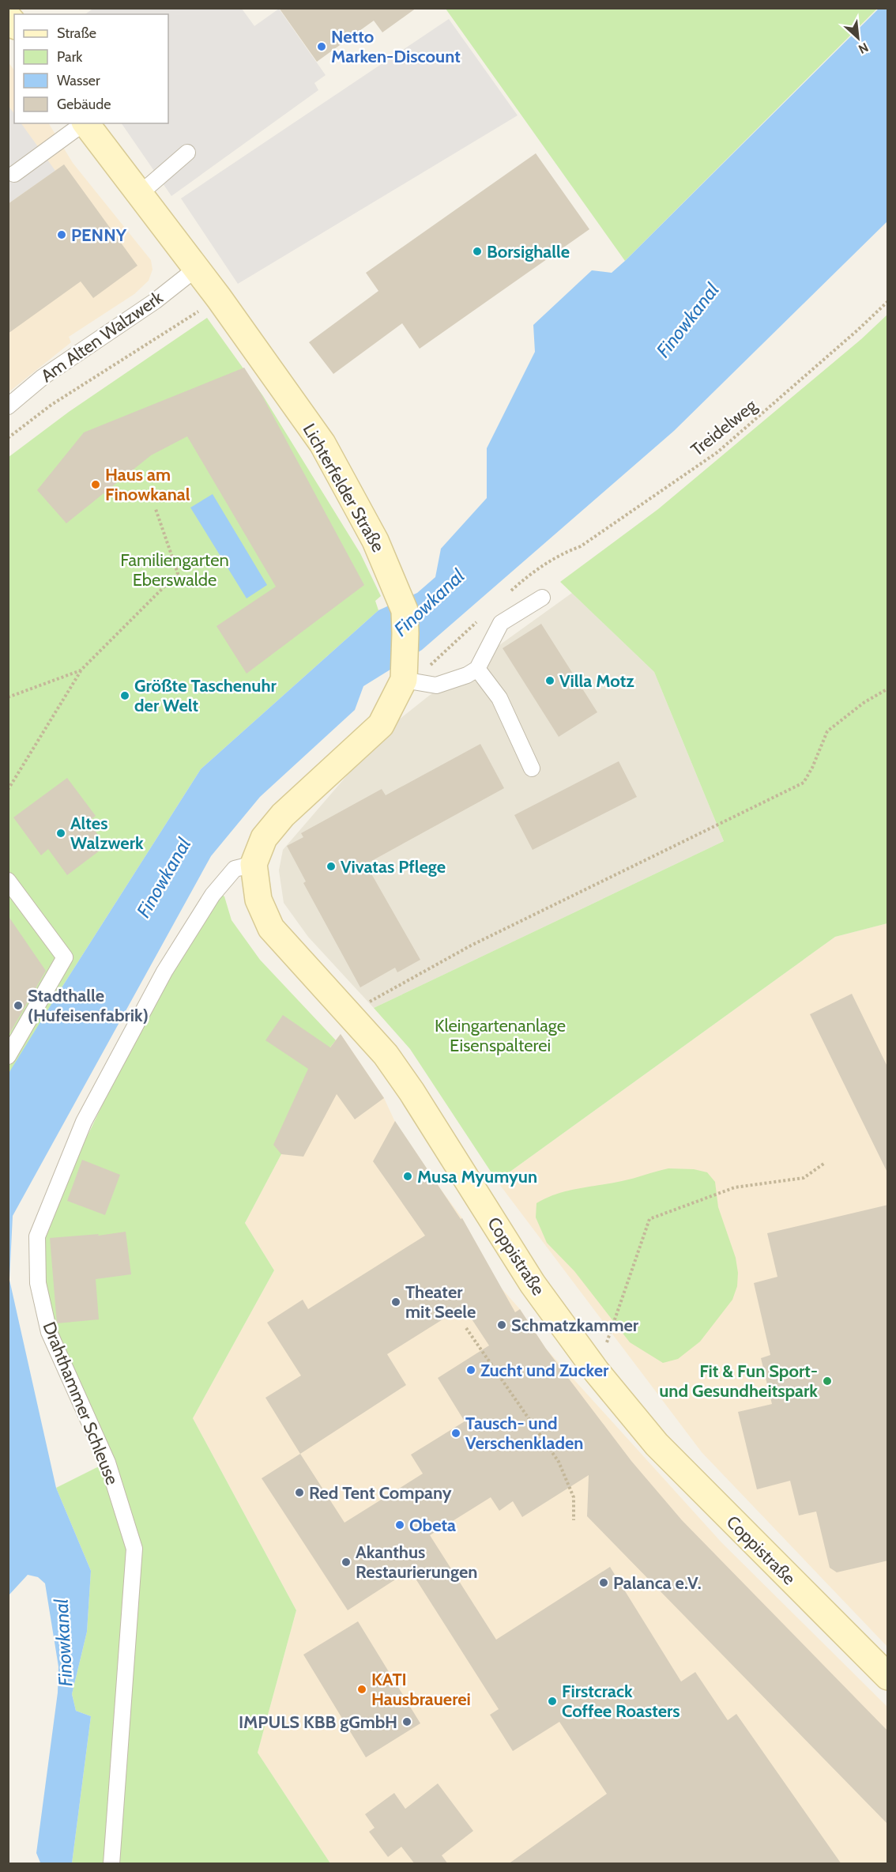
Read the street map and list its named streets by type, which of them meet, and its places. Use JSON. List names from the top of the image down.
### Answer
{
  "streets": {
    "main road": ["Lichterfelder Straße", "Coppistraße"],
    "lane": ["Am Alten Walzwerk", "Drahthammer Schleuse"],
    "path": ["Treidelweg"]
  },
  "crossings": [
    ["Am Alten Walzwerk", "Lichterfelder Straße"],
    ["Lichterfelder Straße", "Coppistraße"],
    ["Lichterfelder Straße", "Drahthammer Schleuse"],
    ["Coppistraße", "Drahthammer Schleuse"]
  ],
  "water": ["Finowkanal"],
  "parks": ["Familiengarten Eberswalde", "Kleingartenanlage Eisenspalterei"],
  "places": [
    "Netto Marken-Discount",
    "PENNY",
    "Borsighalle",
    "Haus am Finowkanal",
    "Villa Motz",
    "Größte Taschenuhr der Welt",
    "Altes Walzwerk",
    "Vivatas Pflege",
    "Stadthalle (Hufeisenfabrik)",
    "Musa Myumyun",
    "Theater mit Seele",
    "Schmatzkammer",
    "Zucht und Zucker",
    "Fit & Fun Sport- und Gesundheitspark",
    "Tausch- und Verschenkladen",
    "Red Tent Company",
    "Obeta",
    "Akanthus Restaurierungen",
    "Palanca e.V.",
    "KATI Hausbrauerei",
    "Firstcrack Coffee Roasters",
    "IMPULS KBB gGmbH"
  ],
  "legend": [
    "Straße",
    "Park",
    "Wasser",
    "Gebäude"
  ],
  "north": "bottom right"
}
